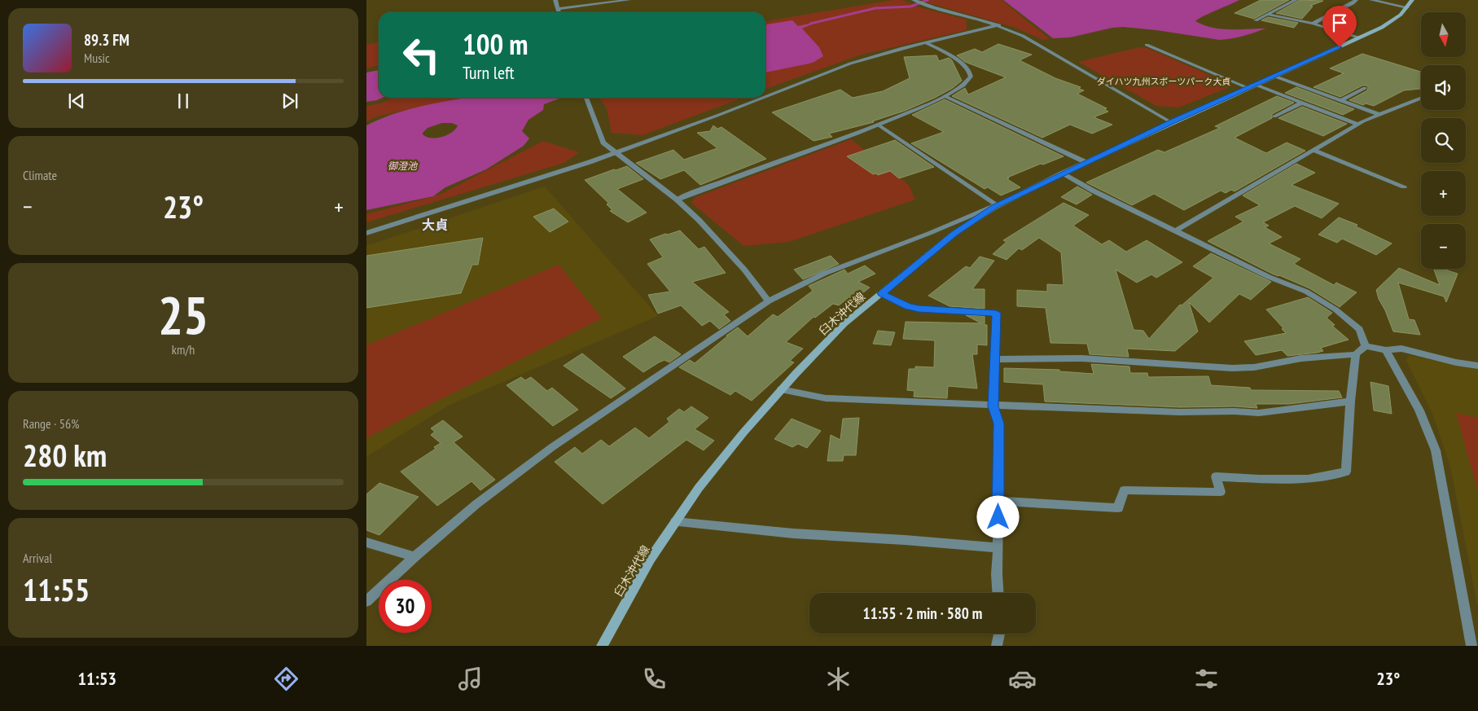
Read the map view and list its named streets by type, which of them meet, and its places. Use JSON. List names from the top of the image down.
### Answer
{
  "streets": {
    "main road": ["臼木沖代線"]
  },
  "districts": ["大貞"],
  "water": ["御澄池"],
  "parks": ["ダイハツ九州スポーツパーク大貞"],
  "north": "bottom",
  "page": {
    "map_buttons": ["+", "−"],
    "turn": ["100 m", "Turn left"],
    "song": ["89.3 FM", "Music"],
    "tile": [
      "Climate",
      ["25", "km/h"],
      ["Range · 56%", "280 km"],
      ["Arrival", "11:55"]
    ],
    "heat": ["−", "23°", "+"],
    "limit": "30",
    "trip": "11:55 · 2 min · 580 m",
    "tabs": ["11:53", "23°"]
  }
}
